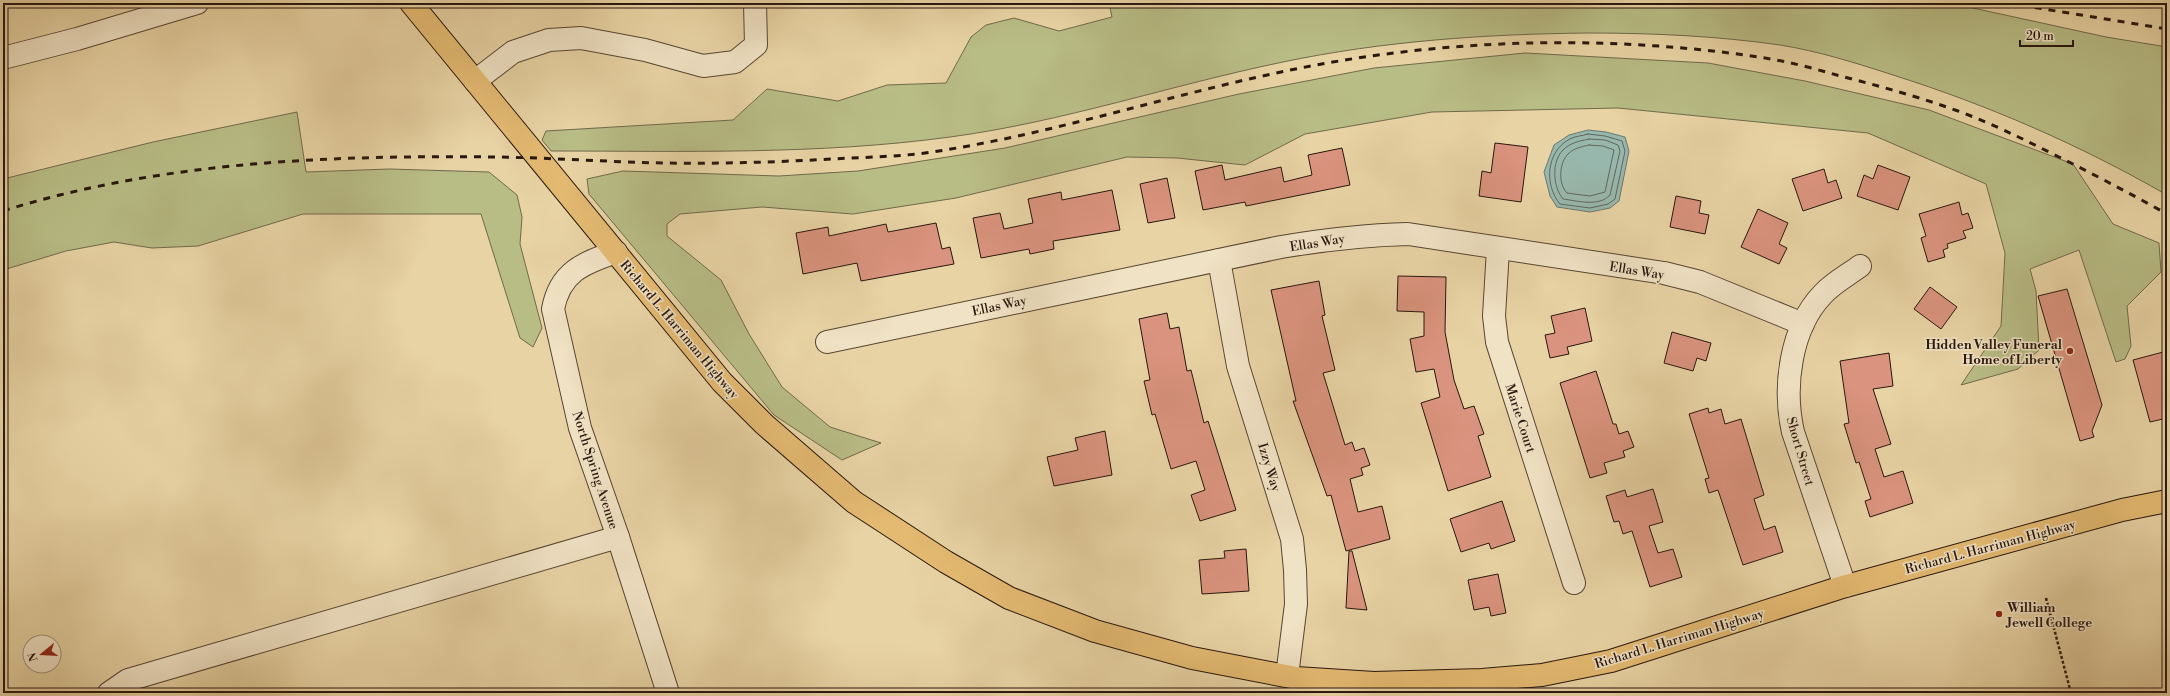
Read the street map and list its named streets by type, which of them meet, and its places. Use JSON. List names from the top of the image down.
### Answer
{
  "streets": {
    "main road": ["Richard L. Harriman Highway"],
    "street": [
      "Ellas Way",
      "Marie Court",
      "Short Street",
      "Izzy Way",
      "North Spring Avenue"
    ]
  },
  "crossings": [
    ["Ellas Way", "Marie Court"],
    ["Ellas Way", "Short Street"],
    ["Ellas Way", "Izzy Way"],
    ["Richard L. Harriman Highway", "Short Street"],
    ["Richard L. Harriman Highway", "Izzy Way"],
    ["Richard L. Harriman Highway", "North Spring Avenue"]
  ],
  "places": ["Hidden Valley Funeral Home of Liberty", "William Jewell College"],
  "scale_bar": "20 m",
  "north": "left"
}
